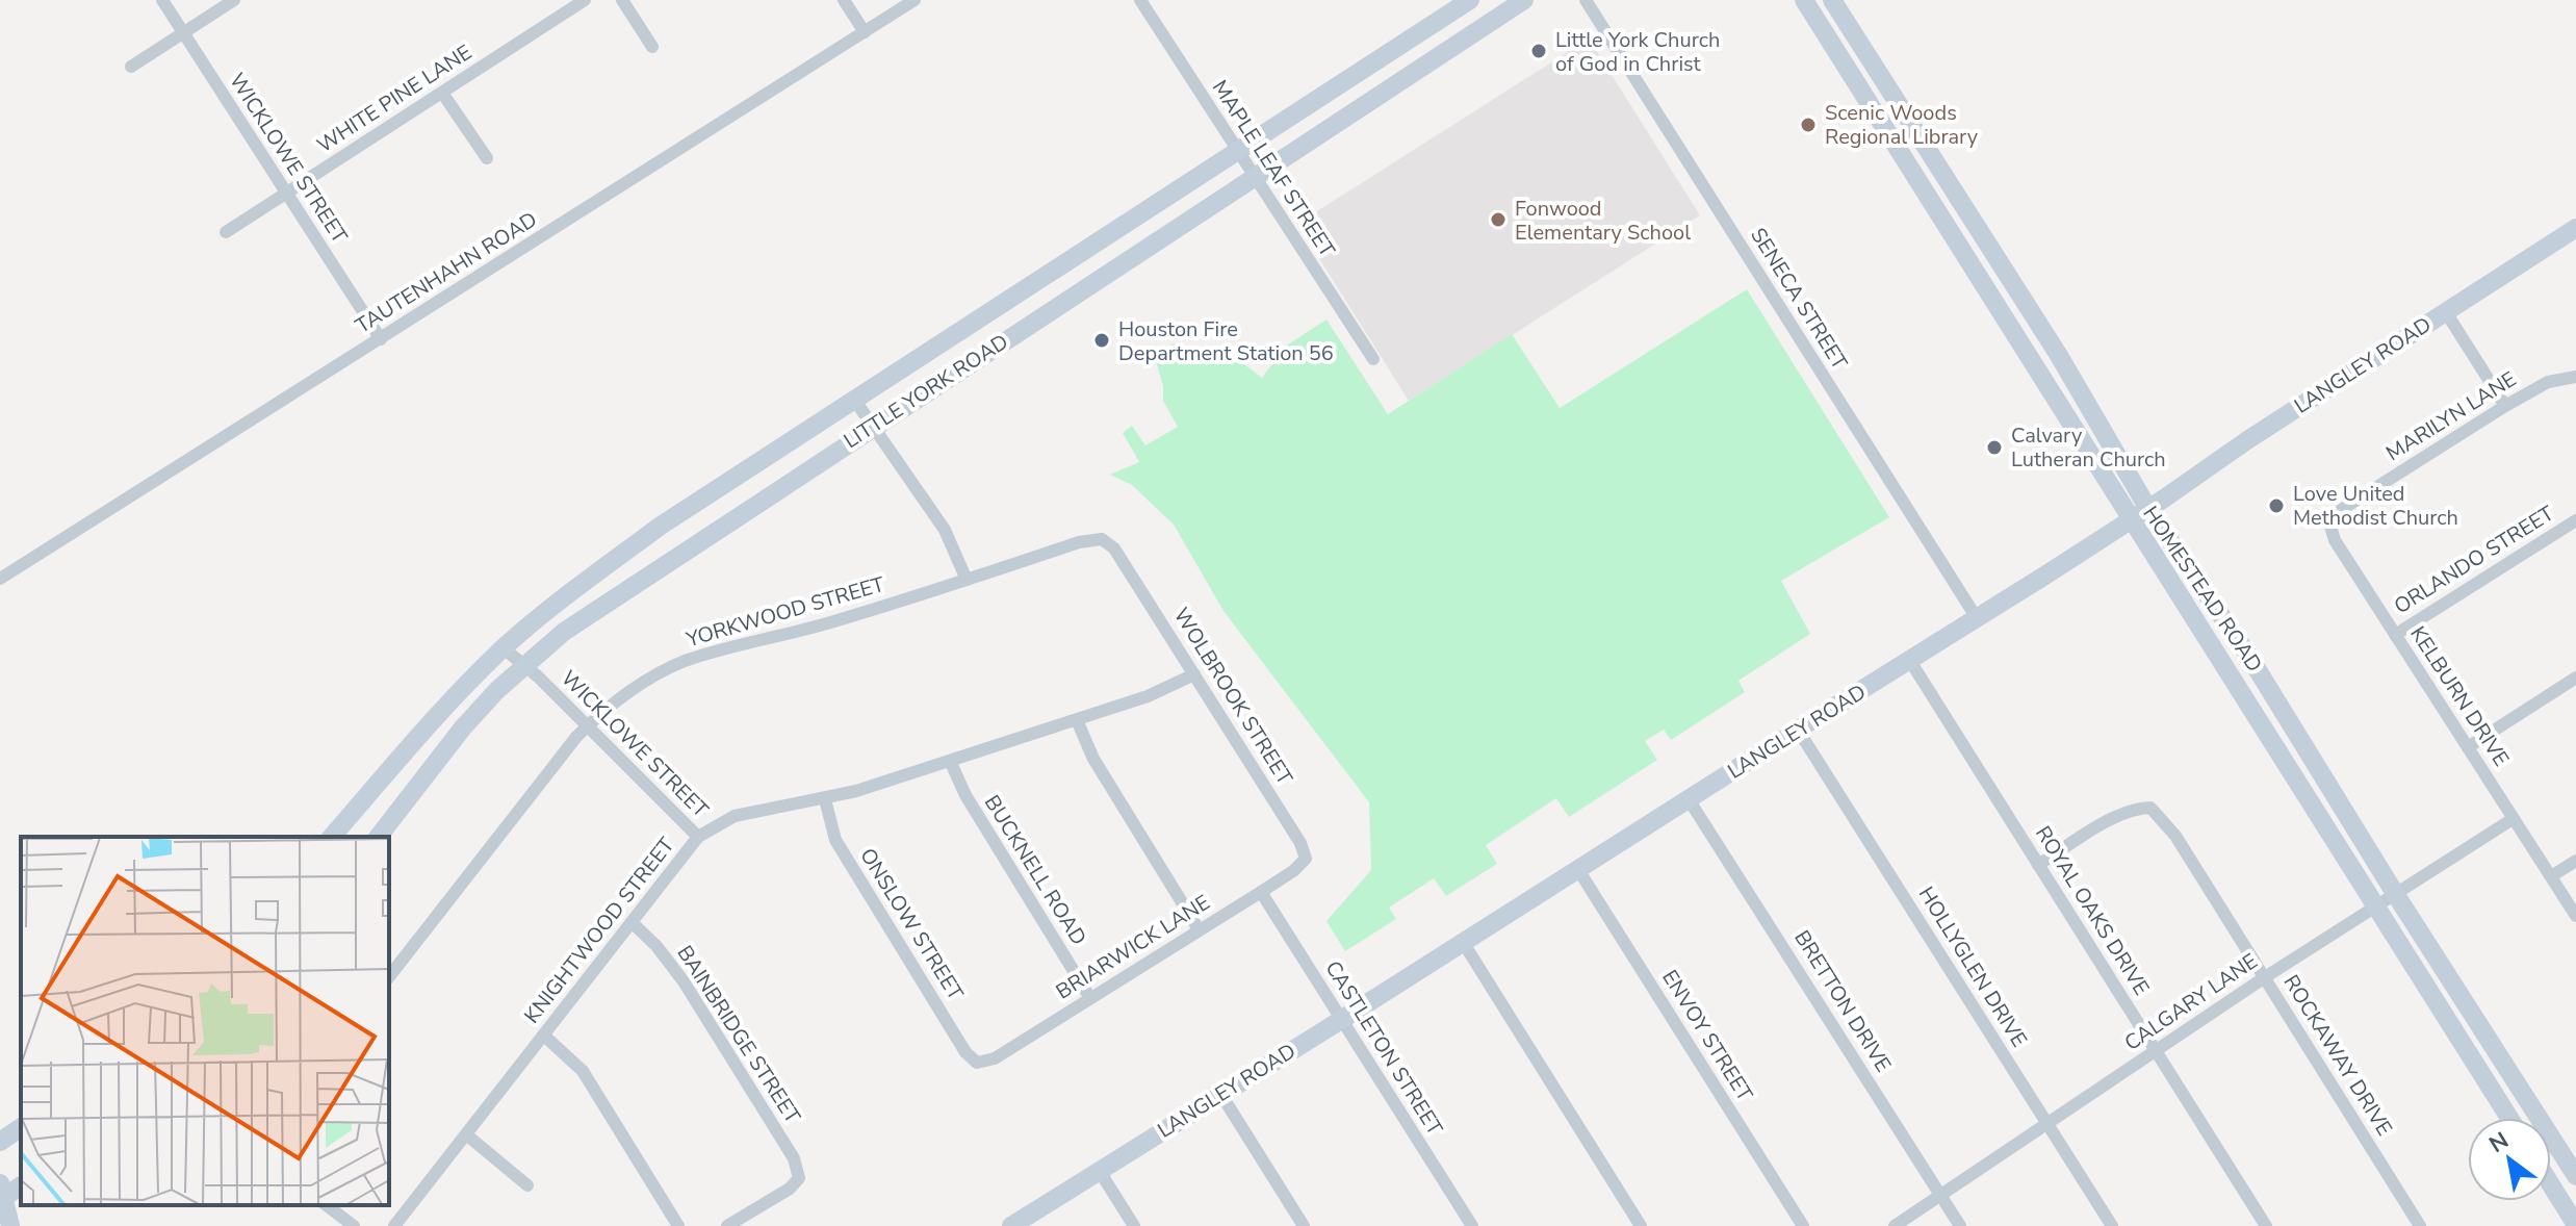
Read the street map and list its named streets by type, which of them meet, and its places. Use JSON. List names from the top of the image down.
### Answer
{
  "streets": {
    "main road": ["LANGLEY ROAD", "LITTLE YORK ROAD", "HOMESTEAD ROAD"],
    "street": [
      "WHITE PINE LANE",
      "WICKLOWE STREET",
      "MAPLE LEAF STREET",
      "TAUTENHAHN ROAD",
      "SENECA STREET",
      "MARILYN LANE",
      "ORLANDO STREET",
      "YORKWOOD STREET",
      "WOLBROOK STREET",
      "KELBURN DRIVE",
      "BUCKNELL ROAD",
      "ROYAL OAKS DRIVE",
      "ONSLOW STREET",
      "KNIGHTWOOD STREET",
      "BRIARWICK LANE",
      "HOLLYGLEN DRIVE",
      "BRETTON DRIVE",
      "CALGARY LANE",
      "BAINBRIDGE STREET",
      "ENVOY STREET",
      "CASTLETON STREET",
      "ROCKAWAY DRIVE"
    ]
  },
  "crossings": [
    ["WHITE PINE LANE", "WICKLOWE STREET"],
    ["WICKLOWE STREET", "TAUTENHAHN ROAD"],
    ["WICKLOWE STREET", "LITTLE YORK ROAD"],
    ["WICKLOWE STREET", "YORKWOOD STREET"],
    ["WICKLOWE STREET", "KNIGHTWOOD STREET"],
    ["MAPLE LEAF STREET", "LITTLE YORK ROAD"],
    ["SENECA STREET", "LANGLEY ROAD"],
    ["LANGLEY ROAD", "HOMESTEAD ROAD"],
    ["LANGLEY ROAD", "ROYAL OAKS DRIVE"],
    ["LANGLEY ROAD", "HOLLYGLEN DRIVE"],
    ["LANGLEY ROAD", "BRETTON DRIVE"],
    ["LANGLEY ROAD", "ENVOY STREET"],
    ["LANGLEY ROAD", "CASTLETON STREET"],
    ["MARILYN LANE", "KELBURN DRIVE"],
    ["ORLANDO STREET", "KELBURN DRIVE"],
    ["HOMESTEAD ROAD", "CALGARY LANE"],
    ["YORKWOOD STREET", "WOLBROOK STREET"],
    ["WOLBROOK STREET", "KNIGHTWOOD STREET"],
    ["WOLBROOK STREET", "BRIARWICK LANE"],
    ["KELBURN DRIVE", "CALGARY LANE"],
    ["BUCKNELL ROAD", "KNIGHTWOOD STREET"],
    ["BUCKNELL ROAD", "BRIARWICK LANE"],
    ["ROYAL OAKS DRIVE", "CALGARY LANE"],
    ["ROYAL OAKS DRIVE", "ROCKAWAY DRIVE"],
    ["ONSLOW STREET", "KNIGHTWOOD STREET"],
    ["ONSLOW STREET", "BRIARWICK LANE"],
    ["KNIGHTWOOD STREET", "BAINBRIDGE STREET"],
    ["BRIARWICK LANE", "CASTLETON STREET"],
    ["HOLLYGLEN DRIVE", "CALGARY LANE"],
    ["BRETTON DRIVE", "CALGARY LANE"],
    ["CALGARY LANE", "ROCKAWAY DRIVE"]
  ],
  "places": [
    "Little York Church of God in Christ",
    "Scenic Woods Regional Library",
    "Fonwood Elementary School",
    "Houston Fire Department Station 56",
    "Calvary Lutheran Church",
    "Love United Methodist Church"
  ],
  "north": "top left"
}
